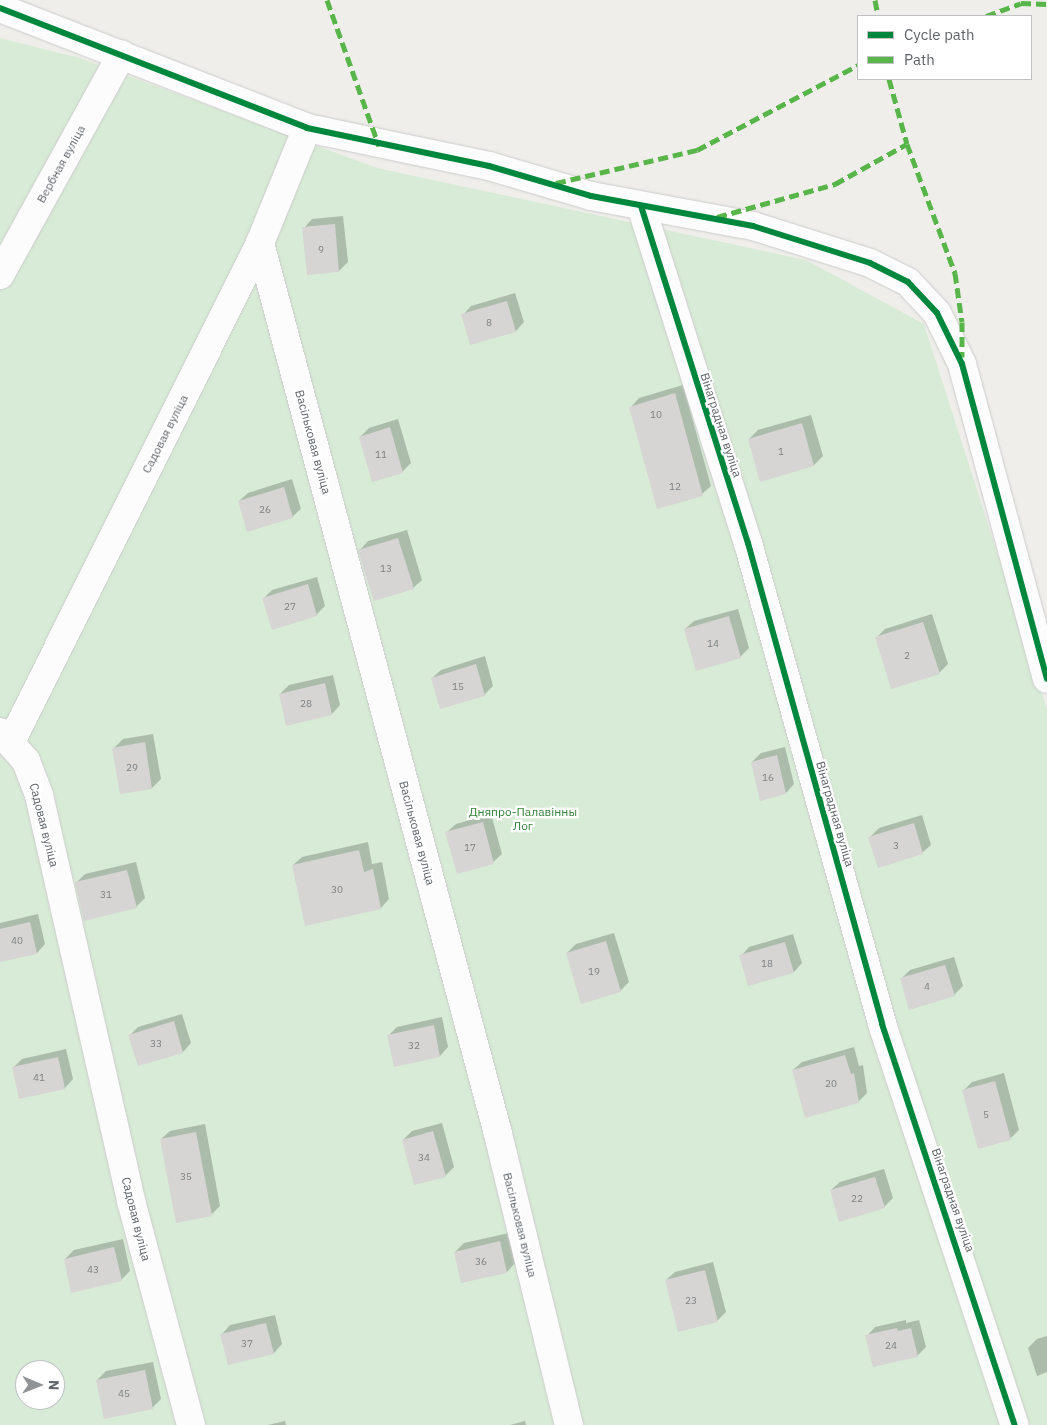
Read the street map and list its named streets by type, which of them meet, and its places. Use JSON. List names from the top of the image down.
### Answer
{
  "streets": {
    "street": [
      "Вербная вуліца",
      "Вінаградная вуліца",
      "Садовая вуліца",
      "Васільковая вуліца"
    ]
  },
  "crossings": [
    ["Садовая вуліца", "Васільковая вуліца"]
  ],
  "parks": ["Дняпро-Палавінны Лог"],
  "house_numbers": [
    "9",
    "8",
    "10",
    "1",
    "11",
    "12",
    "26",
    "13",
    "27",
    "14",
    "2",
    "15",
    "28",
    "29",
    "16",
    "3",
    "17",
    "30",
    "31",
    "40",
    "18",
    "19",
    "4",
    "33",
    "32",
    "41",
    "20",
    "5",
    "34",
    "35",
    "22",
    "36",
    "43",
    "23",
    "37",
    "24",
    "45"
  ],
  "legend": ["Cycle path", "Path"],
  "north": "right"
}
